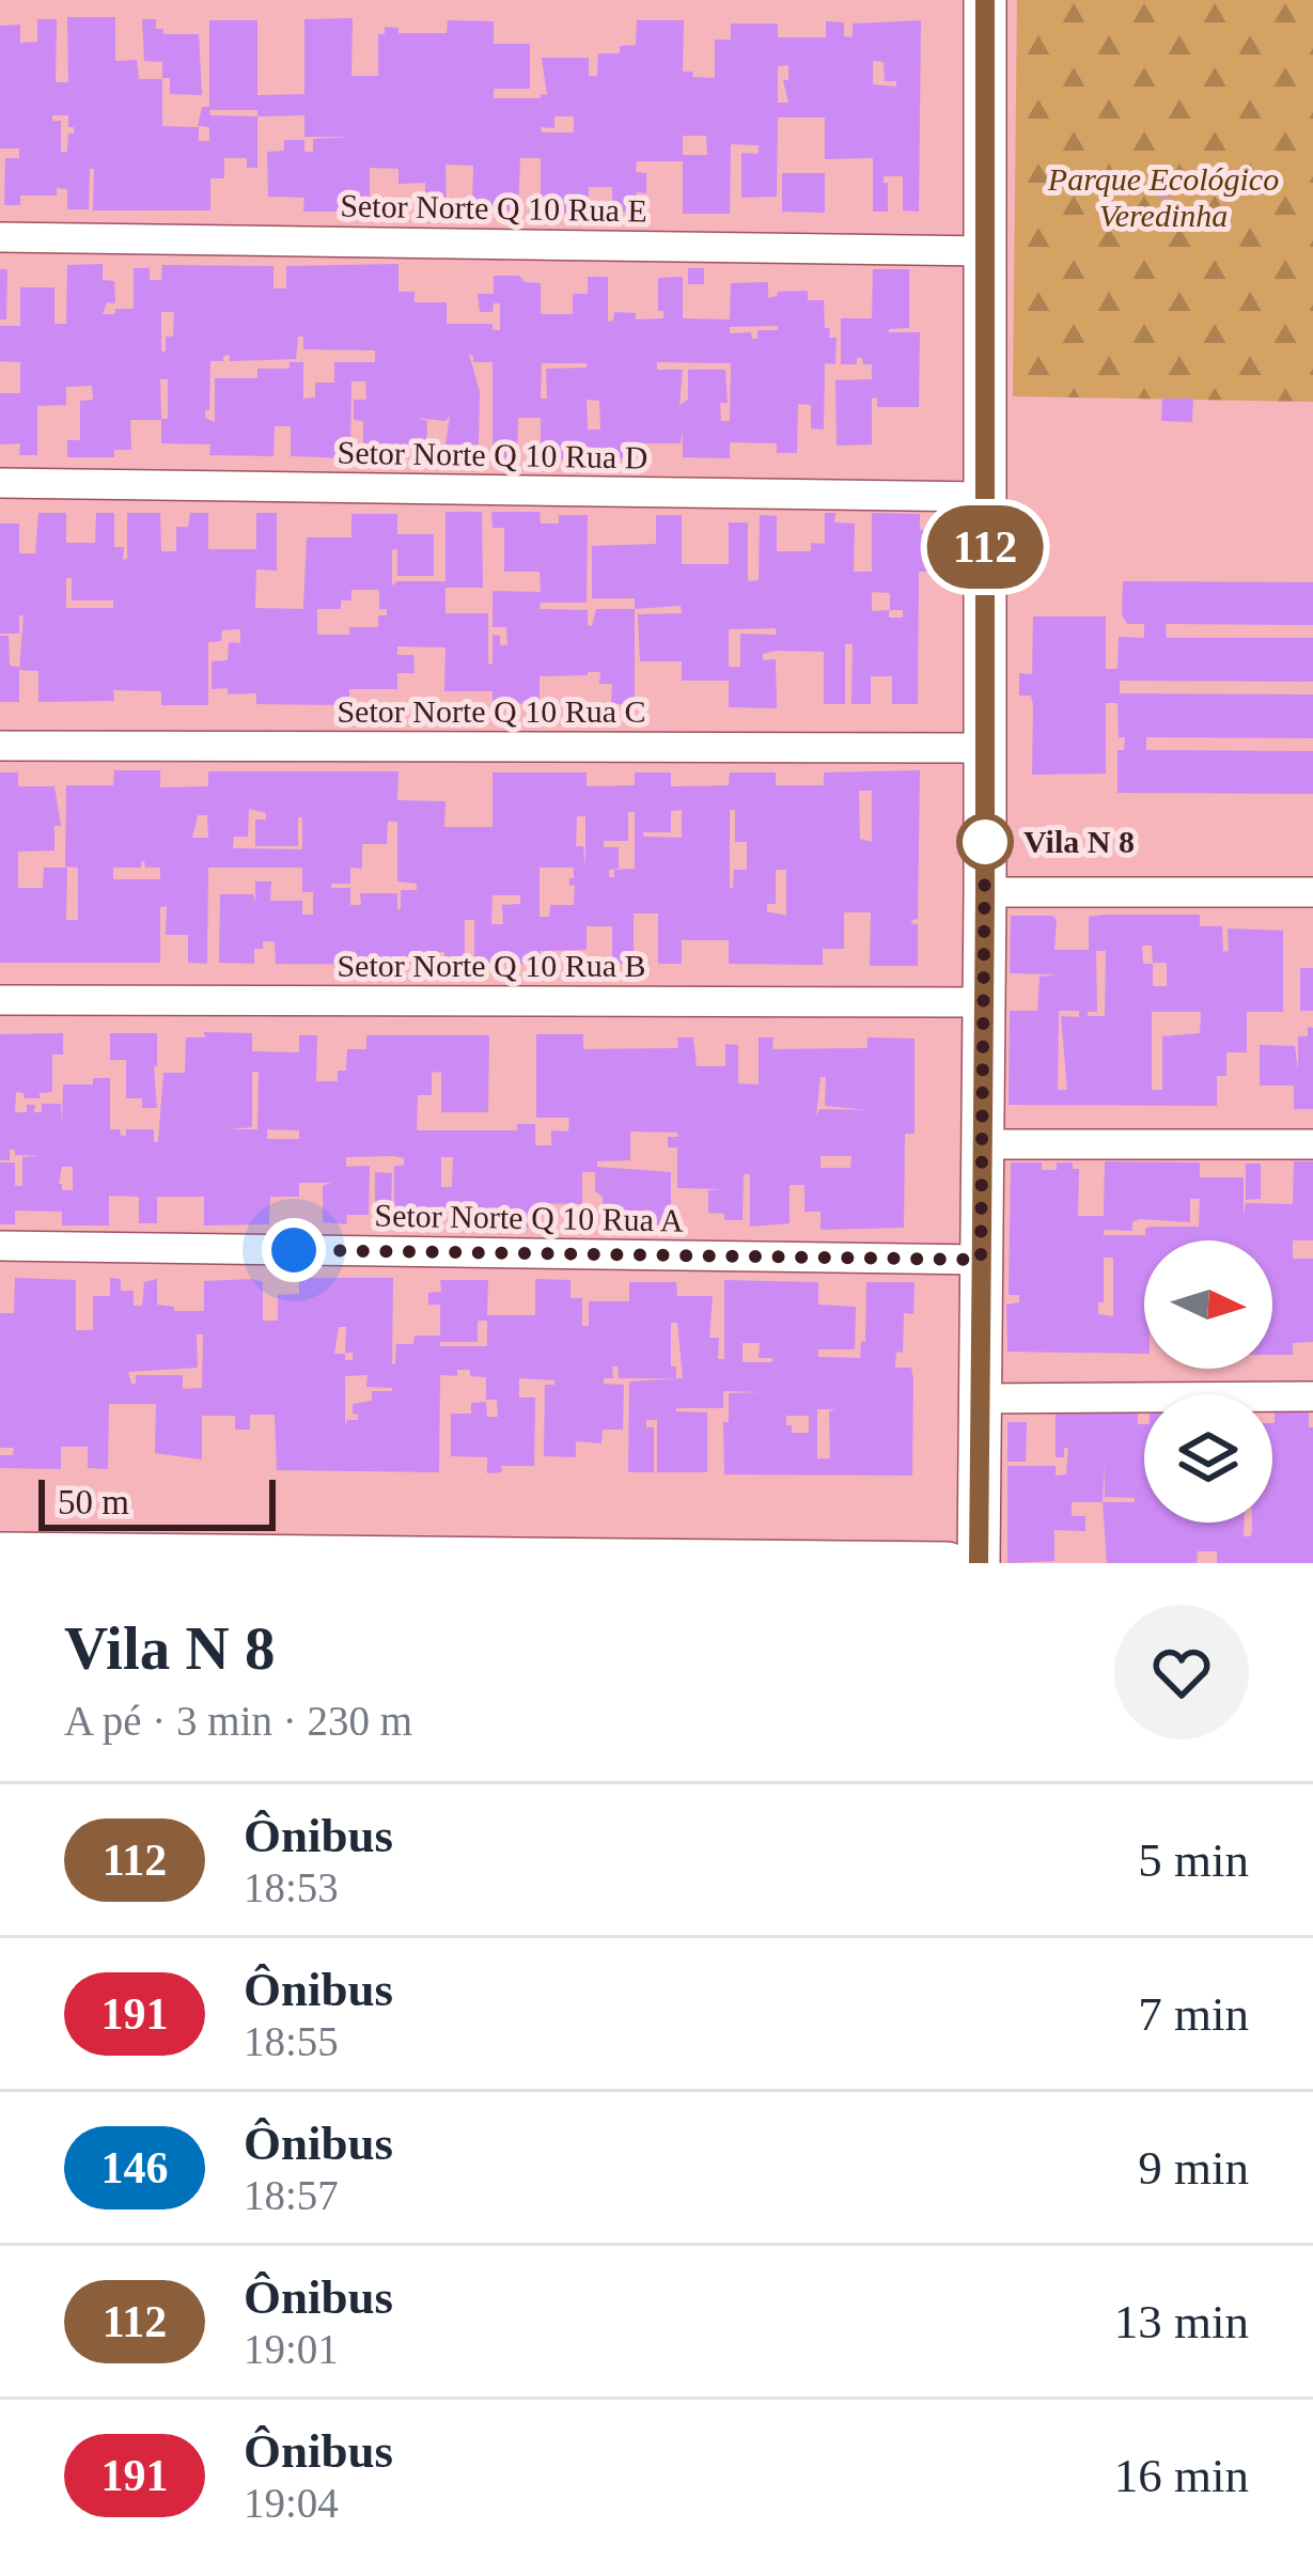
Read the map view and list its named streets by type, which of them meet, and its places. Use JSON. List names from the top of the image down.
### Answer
{
  "streets": {
    "street": [
      "Setor Norte Q 10 Rua E",
      "Setor Norte Q 10 Rua D",
      "Setor Norte Q 10 Rua C",
      "Setor Norte Q 10 Rua B",
      "Setor Norte Q 10 Rua A"
    ]
  },
  "parks": ["Parque Ecológico Veredinha"],
  "places": ["Vila N 8"],
  "lines": ["bus line 112"],
  "scale_bar": "50 m",
  "north": "right",
  "page": {
    "on_map": "112",
    "scale": "50 m",
    "heading": ["Vila N 8", "A pé · 3 min · 230 m"],
    "list": [
      {
        "mark": "112",
        "name": "Ônibus",
        "note": "18:53",
        "value": "5 min"
      },
      {
        "mark": "191",
        "name": "Ônibus",
        "note": "18:55",
        "value": "7 min"
      },
      {
        "mark": "146",
        "name": "Ônibus",
        "note": "18:57",
        "value": "9 min"
      },
      {
        "mark": "112",
        "name": "Ônibus",
        "note": "19:01",
        "value": "13 min"
      },
      {
        "mark": "191",
        "name": "Ônibus",
        "note": "19:04",
        "value": "16 min"
      }
    ]
  }
}
